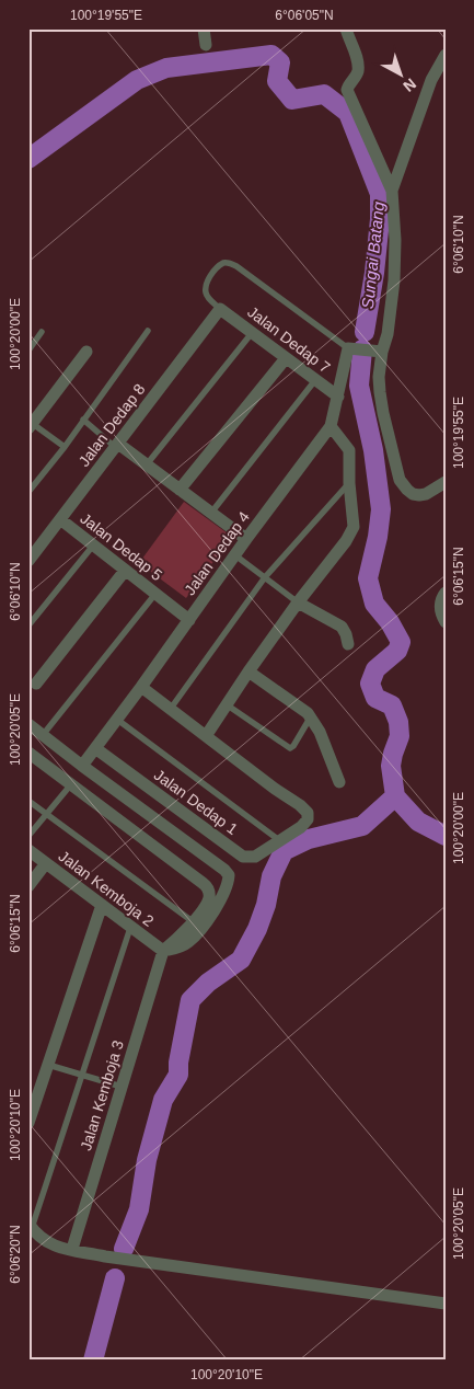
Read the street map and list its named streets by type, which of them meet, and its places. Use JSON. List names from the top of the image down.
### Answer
{
  "streets": {
    "street": [
      "Jalan Dedap 7",
      "Jalan Dedap 8",
      "Jalan Dedap 5",
      "Jalan Dedap 4",
      "Jalan Dedap 1",
      "Jalan Kemboja 2",
      "Jalan Kemboja 3"
    ]
  },
  "crossings": [
    ["Jalan Dedap 7", "Jalan Dedap 8"],
    ["Jalan Dedap 7", "Jalan Dedap 4"],
    ["Jalan Dedap 8", "Jalan Dedap 5"],
    ["Jalan Dedap 5", "Jalan Dedap 4"],
    ["Jalan Dedap 4", "Jalan Dedap 1"],
    ["Jalan Kemboja 2", "Jalan Kemboja 3"]
  ],
  "water": ["Sungai Batang"],
  "north": "bottom right",
  "coordinates": [
    "100°19'55\"E",
    "6°06'05\"N",
    "6°06'10\"N",
    "100°20'00\"E",
    "6°06'15\"N",
    "100°20'05\"E",
    "100°20'10\"E",
    "6°06'20\"N"
  ]
}
